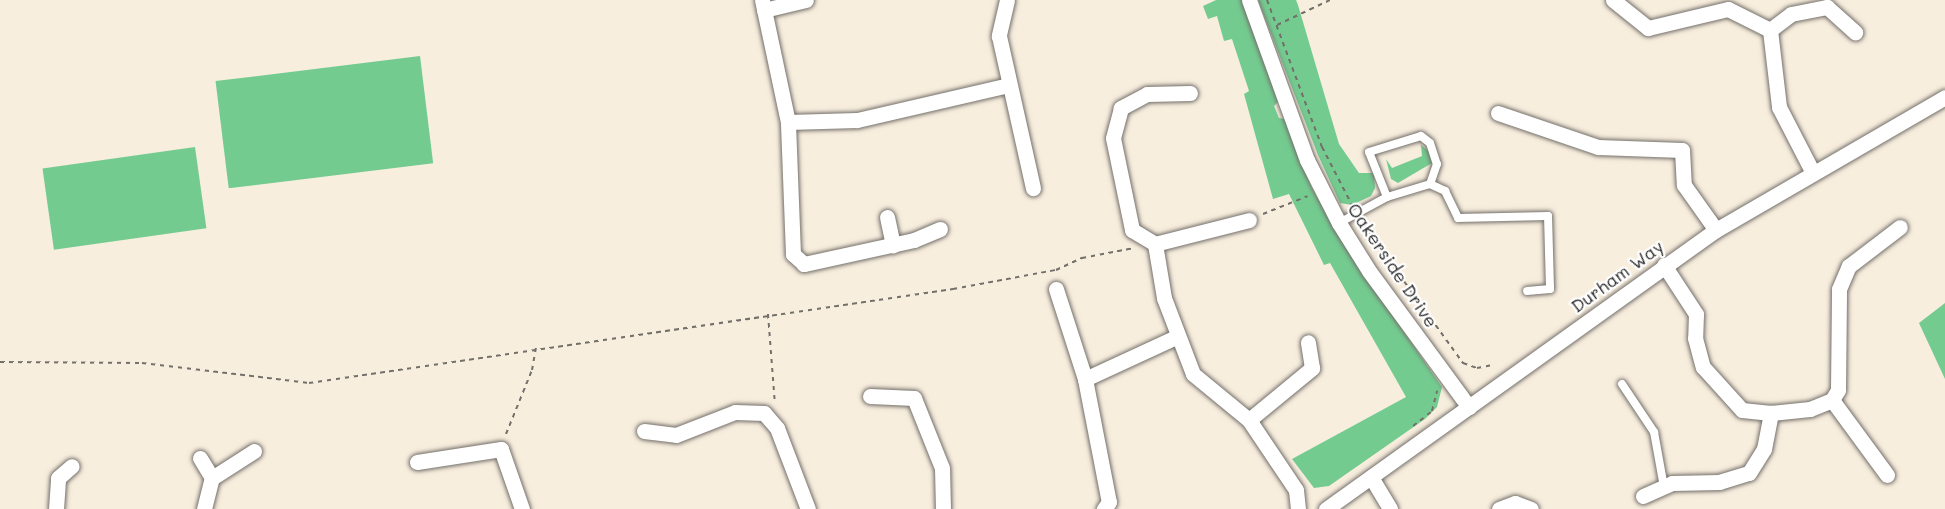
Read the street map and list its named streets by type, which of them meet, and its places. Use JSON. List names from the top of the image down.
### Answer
{
  "streets": {
    "street": ["Oakerside Drive", "Durham Way"]
  },
  "crossings": [
    ["Oakerside Drive", "Durham Way"]
  ]
}
